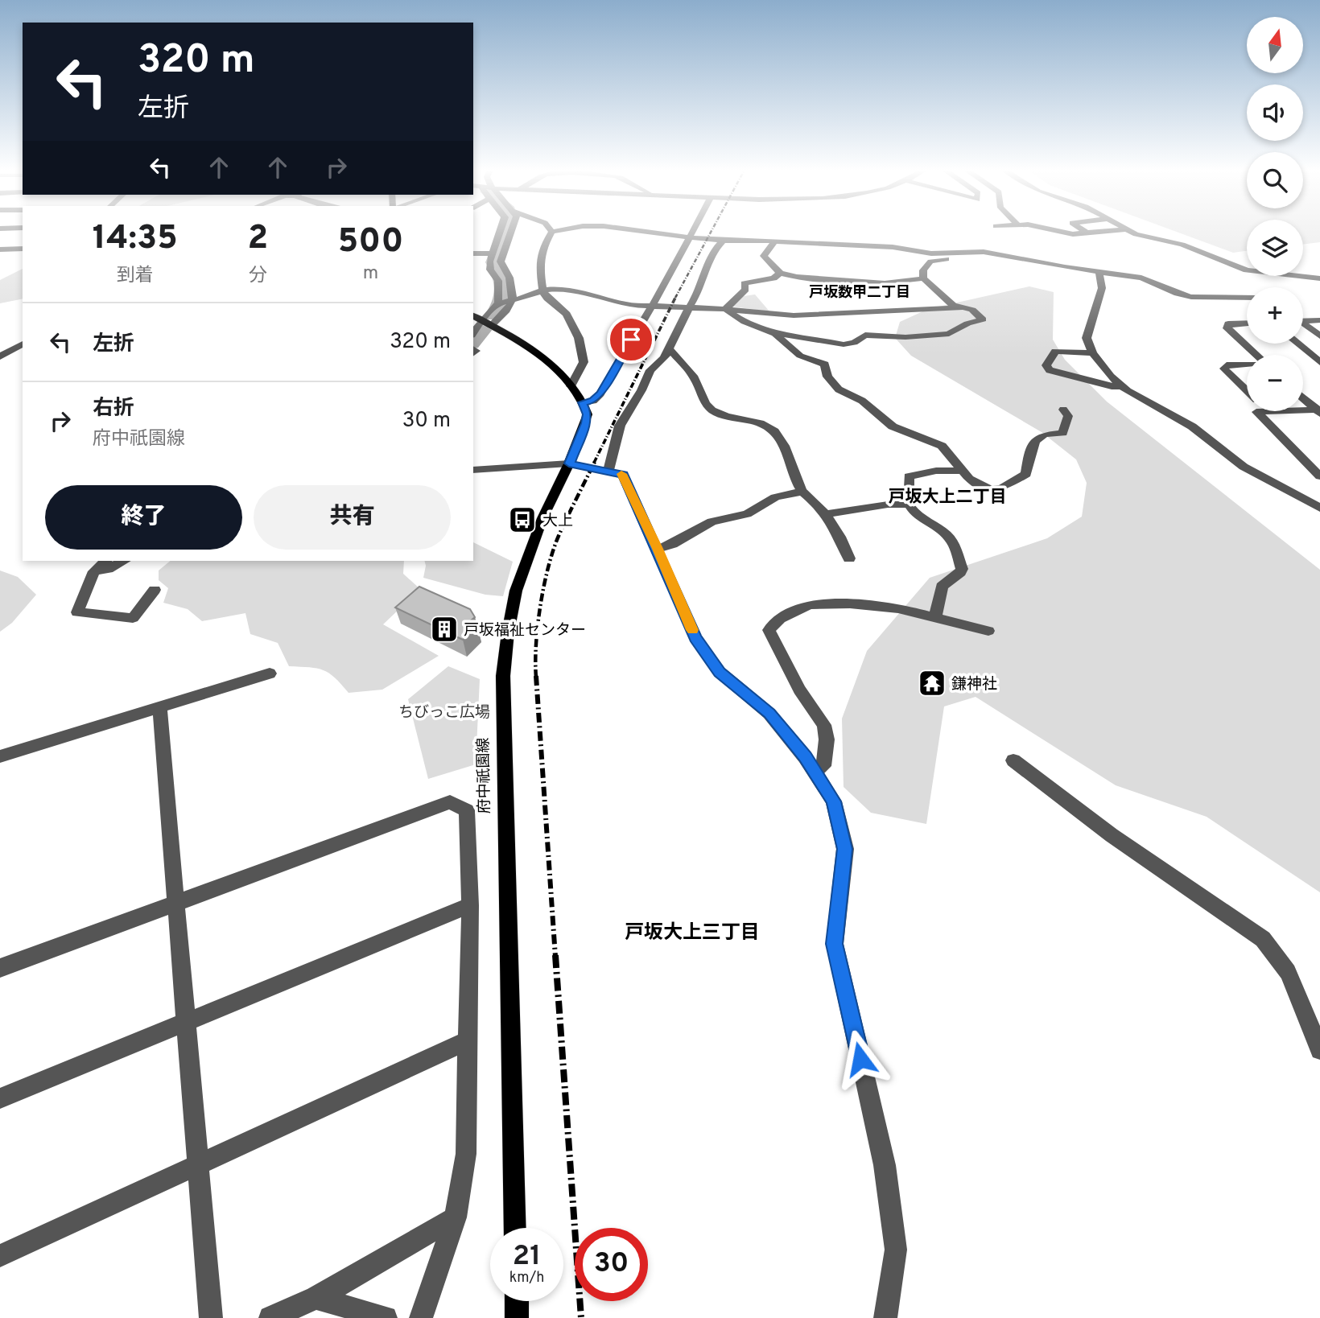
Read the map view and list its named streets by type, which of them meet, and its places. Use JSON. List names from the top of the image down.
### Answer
{
  "streets": {
    "main road": ["府中祇園線"]
  },
  "districts": ["戸坂数甲二丁目", "戸坂大上二丁目", "戸坂大上三丁目"],
  "parks": ["ちびっこ広場"],
  "places": {
    "bus stop": ["大上"],
    "building": ["戸坂福祉センター"],
    "temple": ["鎌神社"]
  },
  "north": "top",
  "page": {
    "map_buttons": ["+", "−"],
    "turn": ["320 m", "左折"],
    "eta": [
      "14:35",
      "到着",
      "2",
      "分",
      "500",
      "m"
    ],
    "list": [
      {
        "name": "左折",
        "value": "320 m"
      },
      {
        "name": "右折",
        "note": "府中祇園線",
        "value": "30 m"
      }
    ],
    "buttons": ["終了", "共有"],
    "speed": "21 km/h",
    "limit": "30"
  }
}
